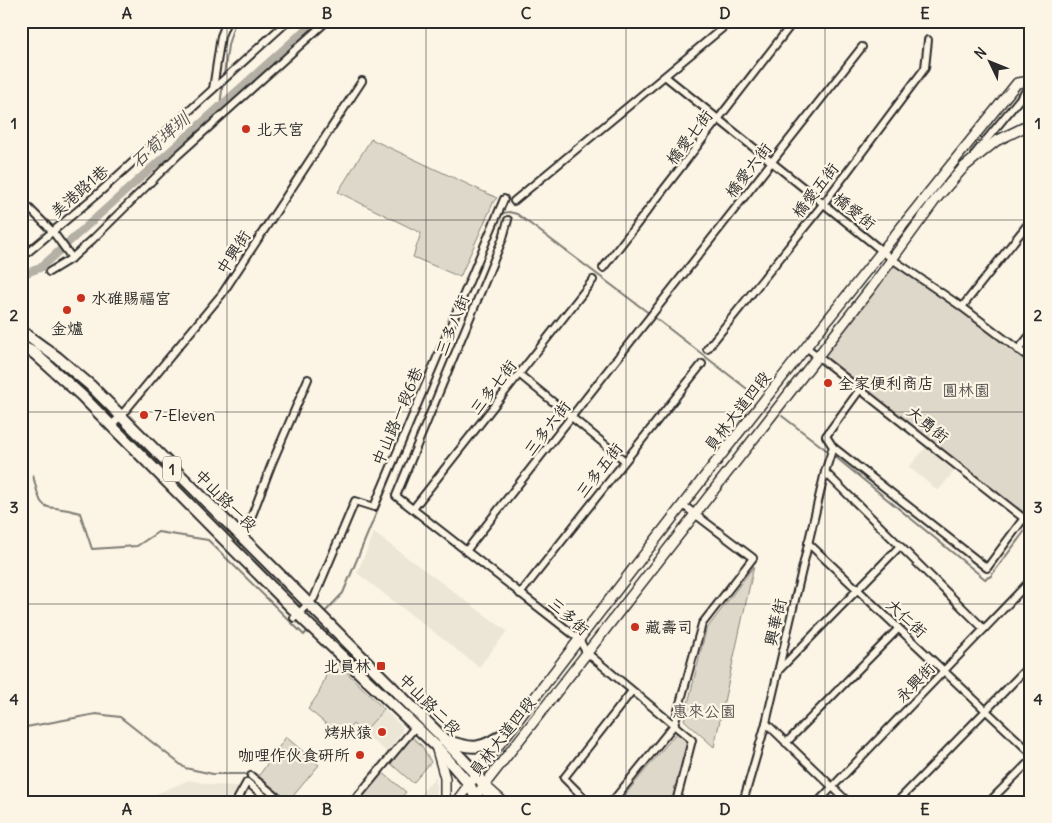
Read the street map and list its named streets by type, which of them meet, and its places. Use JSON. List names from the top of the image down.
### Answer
{
  "streets": {
    "main road": [
      "員林大道四段",
      "1",
      "中山路一段",
      "中山路二段"
    ],
    "street": [
      "橋愛七街",
      "橋愛六街",
      "橋愛五街",
      "美港路1巷",
      "橋愛街",
      "中興街",
      "三多八街",
      "三多七街",
      "中山路一段6巷",
      "大勇街",
      "三多六街",
      "三多五街",
      "三多街",
      "大仁街",
      "興華街",
      "永興街"
    ]
  },
  "crossings": [
    ["橋愛七街", "橋愛街"],
    ["橋愛六街", "橋愛街"],
    ["橋愛六街", "三多六街"],
    ["橋愛五街", "橋愛街"],
    ["橋愛街", "員林大道四段"],
    ["中興街", "中山路一段"],
    ["三多八街", "三多街"],
    ["三多七街", "三多街"],
    ["員林大道四段", "大勇街"],
    ["員林大道四段", "1"],
    ["員林大道四段", "三多街"],
    ["員林大道四段", "中山路二段"],
    ["中山路一段6巷", "中山路一段"],
    ["三多六街", "三多街"],
    ["1", "中山路二段"],
    ["三多五街", "三多街"],
    ["中山路一段", "中山路二段"],
    ["大仁街", "興華街"],
    ["大仁街", "永興街"]
  ],
  "water": ["石筍埤圳"],
  "parks": ["圓林園", "惠來公園"],
  "places": {
    "other": [
      "北天宮",
      "水碓賜福宮",
      "金爐",
      "全家便利商店",
      "7-Eleven",
      "藏壽司",
      "烤狀猿",
      "咖哩作伙食研所"
    ],
    "transit": ["北員林"]
  },
  "north": "top left",
  "grid": {
    "columns": [
      "A",
      "B",
      "C",
      "D",
      "E"
    ],
    "rows": [
      "1",
      "2",
      "3",
      "4"
    ]
  }
}
